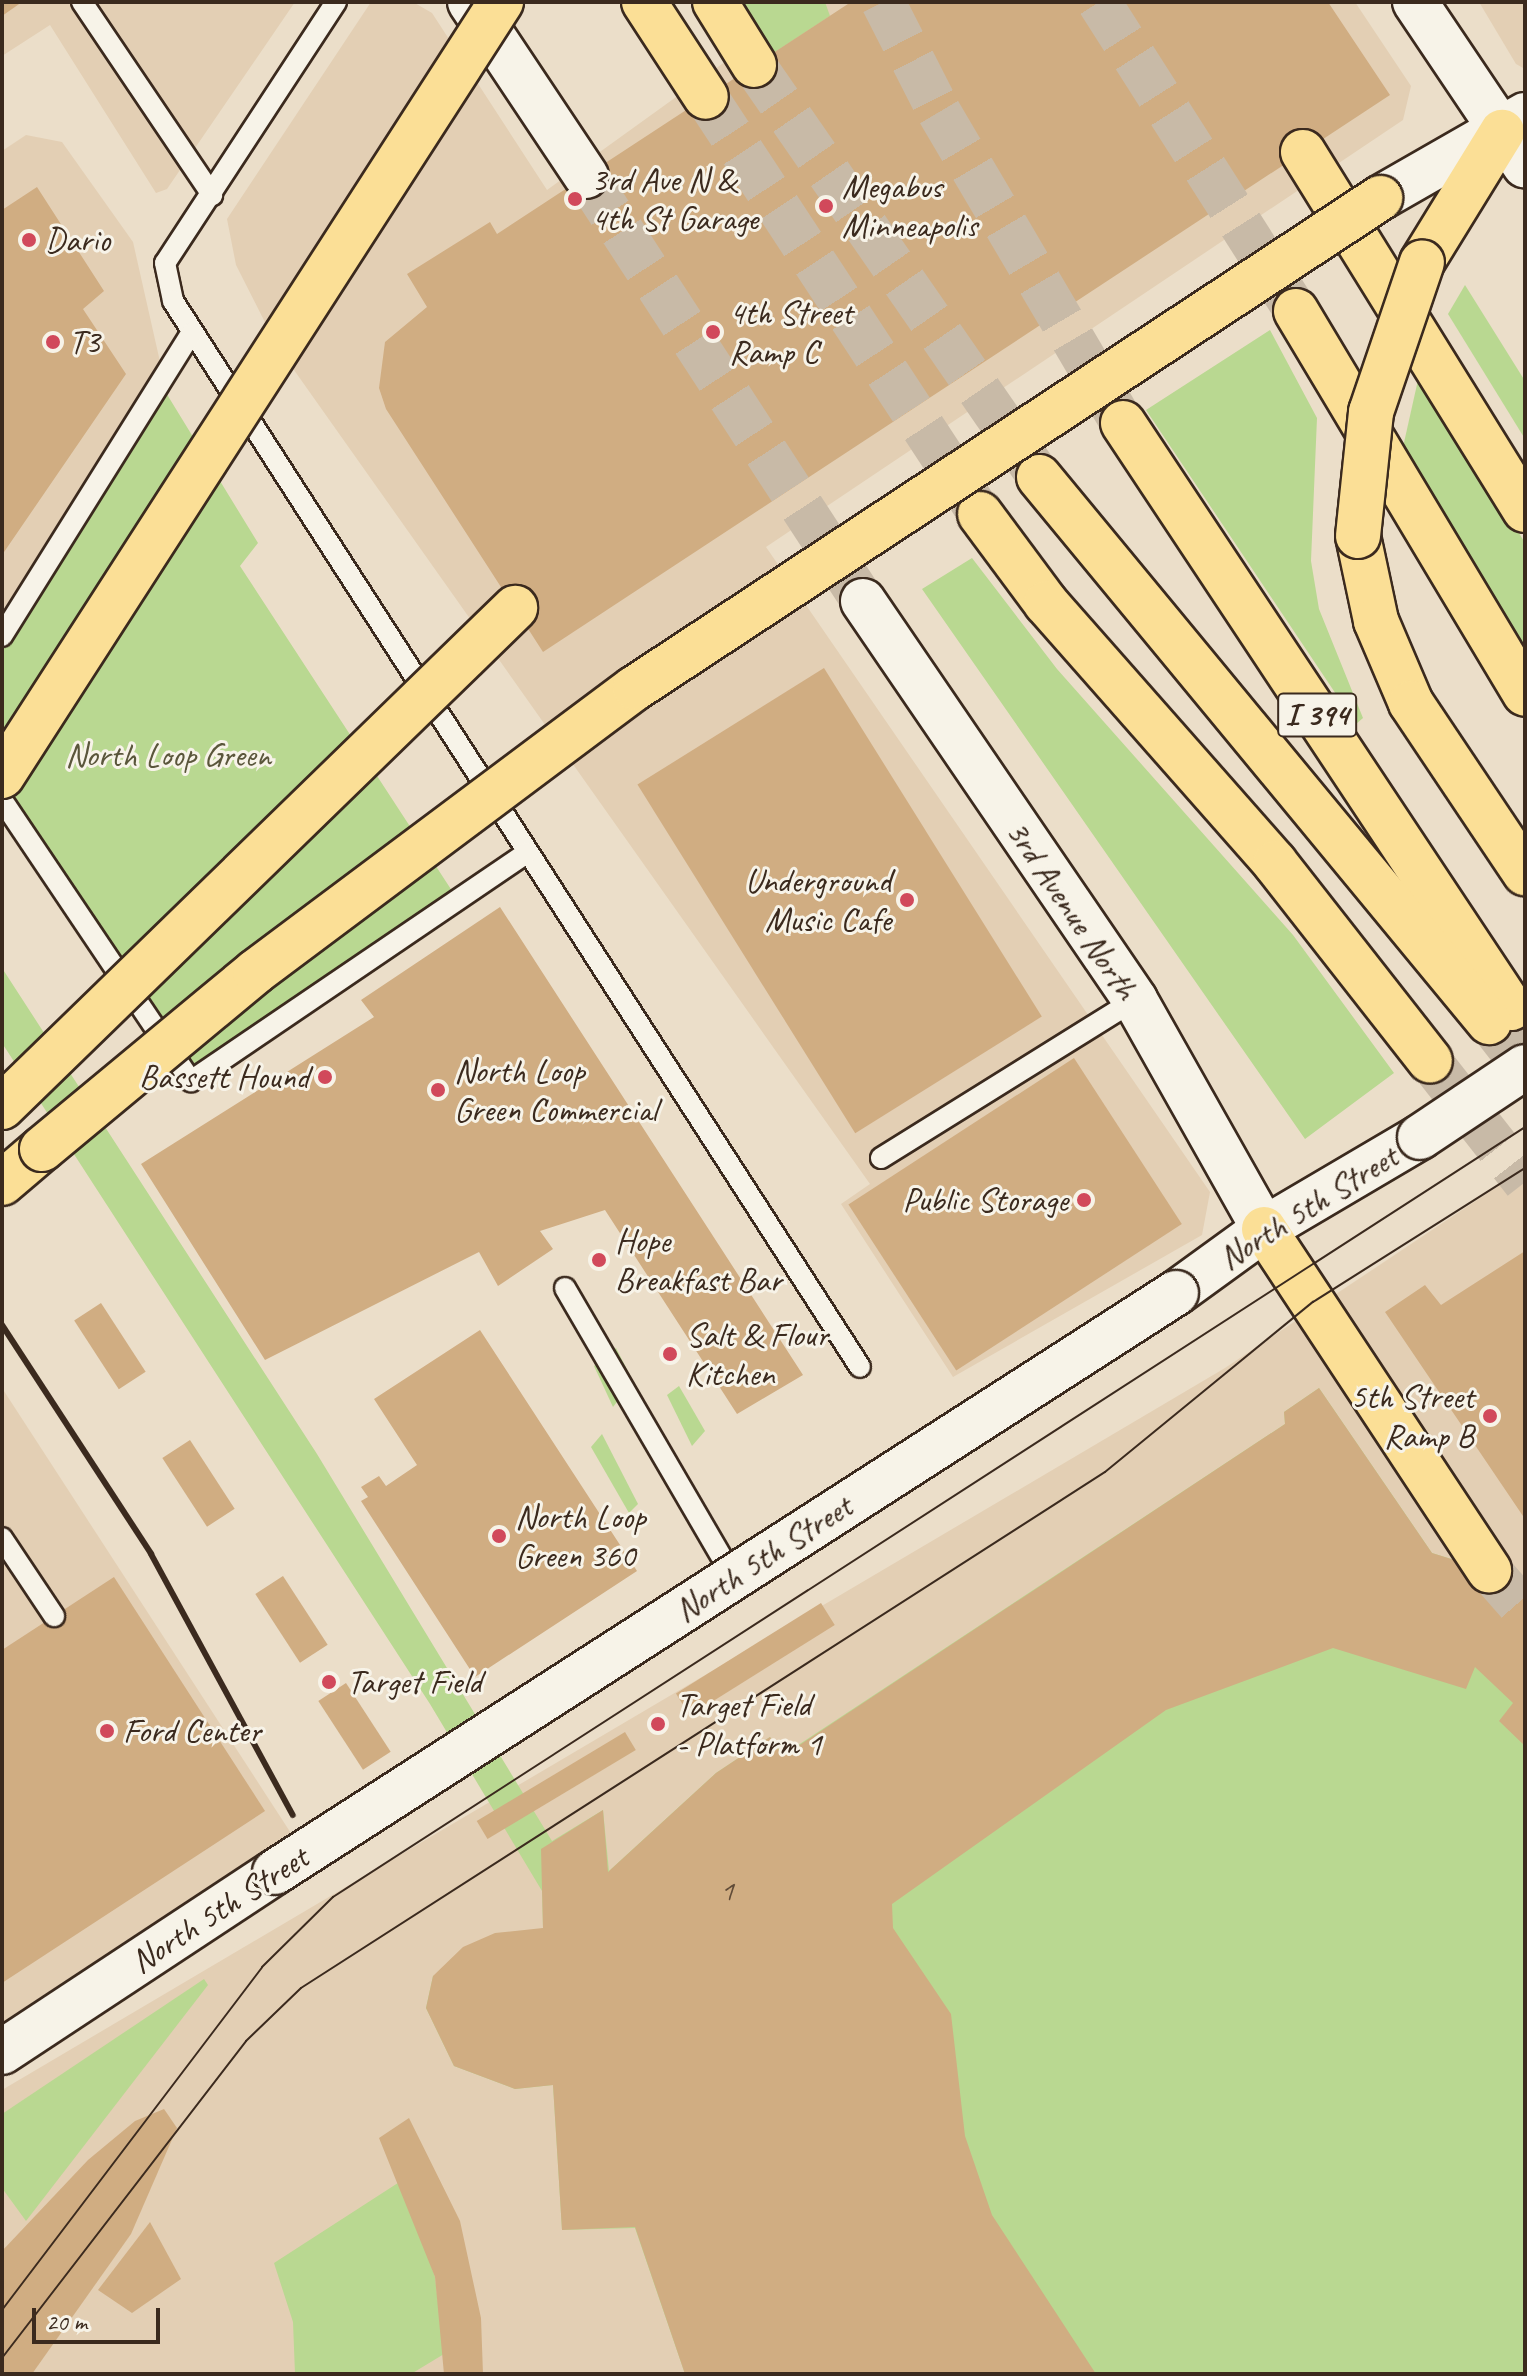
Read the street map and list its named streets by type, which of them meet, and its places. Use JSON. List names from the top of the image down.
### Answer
{
  "streets": {
    "highway": ["I 394"],
    "street": ["3rd Avenue North", "North 5th Street"]
  },
  "crossings": [
    ["3rd Avenue North", "North 5th Street"]
  ],
  "parks": ["North Loop Green"],
  "places": [
    "3rd Ave N & 4th St Garage",
    "Megabus Minneapolis",
    "Dario",
    "4th Street Ramp C",
    "T3",
    "Underground Music Cafe",
    "Bassett Hound",
    "North Loop Green Commercial",
    "Public Storage",
    "Hope Breakfast Bar",
    "Salt & Flour Kitchen",
    "5th Street Ramp B",
    "North Loop Green 360",
    "Target Field",
    "Target Field - Platform 1",
    "Ford Center"
  ],
  "house_numbers": ["1"],
  "scale_bar": "20 m"
}
